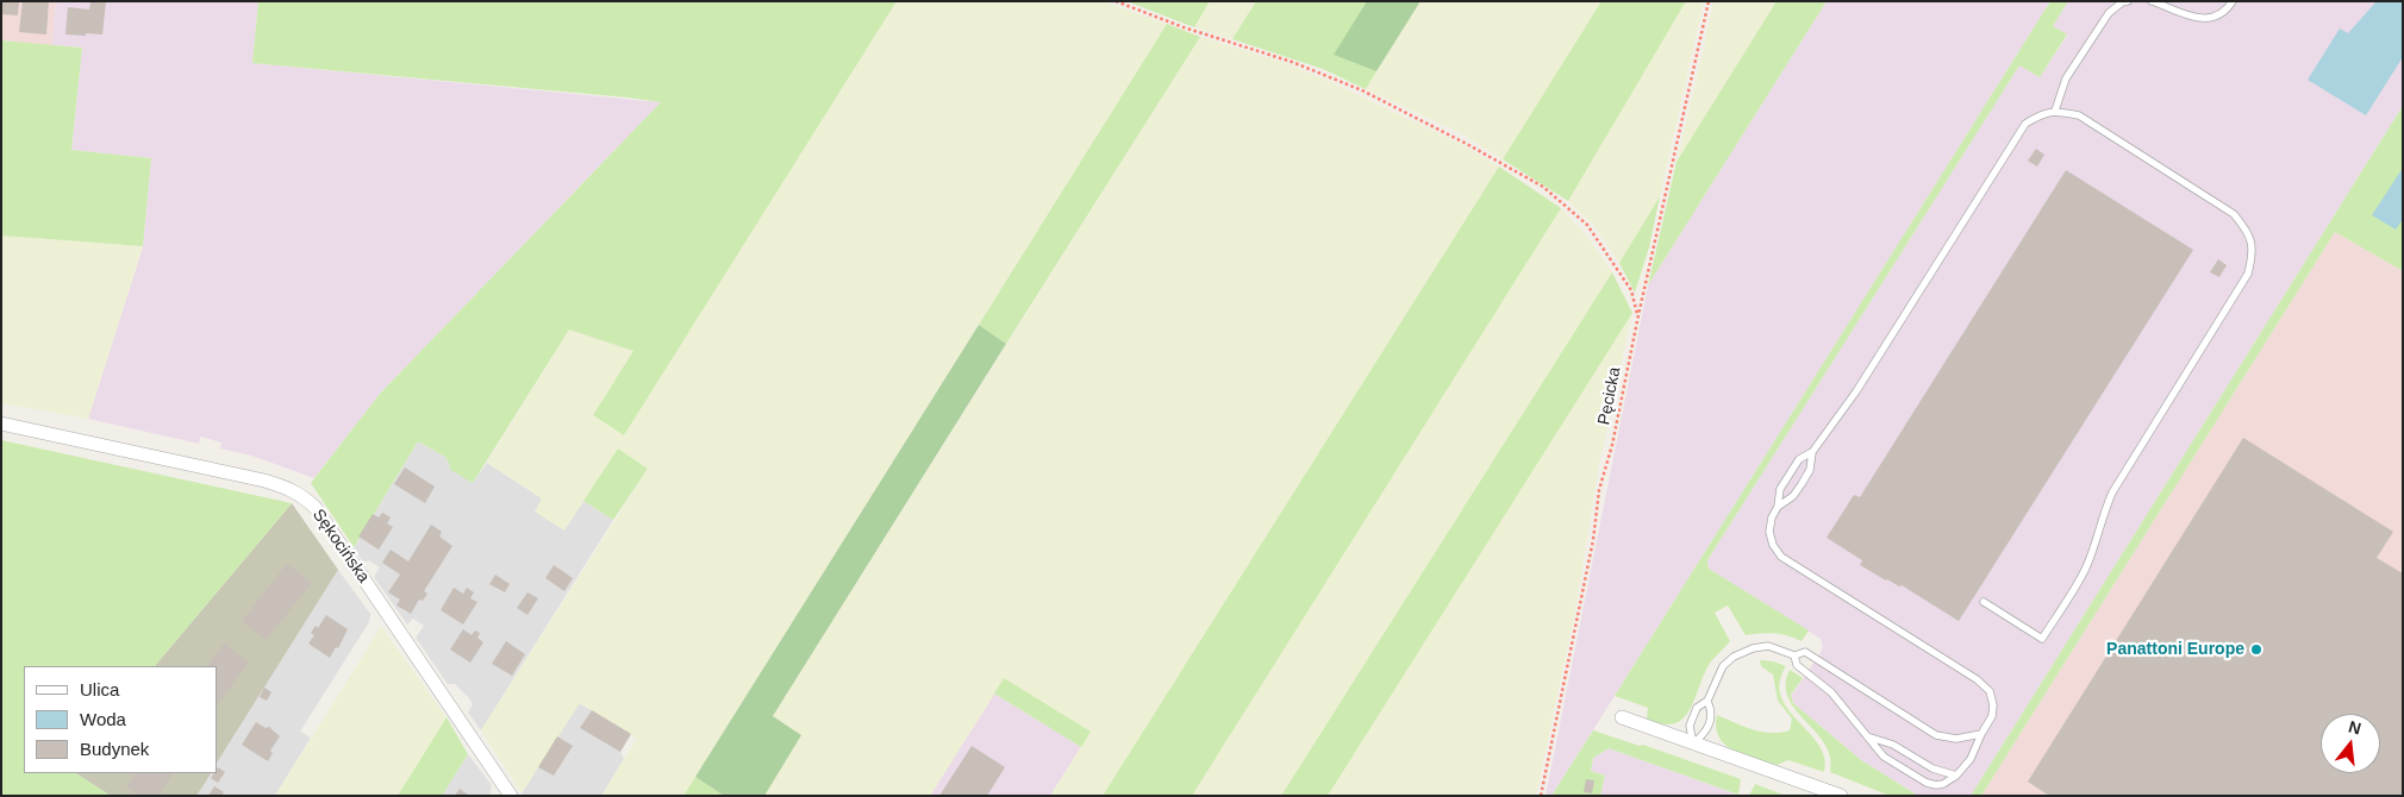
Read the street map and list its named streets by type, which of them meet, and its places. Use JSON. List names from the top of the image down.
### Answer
{
  "streets": {
    "street": ["Sękocińska"],
    "path": ["Pęcicka"]
  },
  "places": ["Panattoni Europe"],
  "legend": ["Ulica", "Woda", "Budynek"],
  "north": "top"
}
